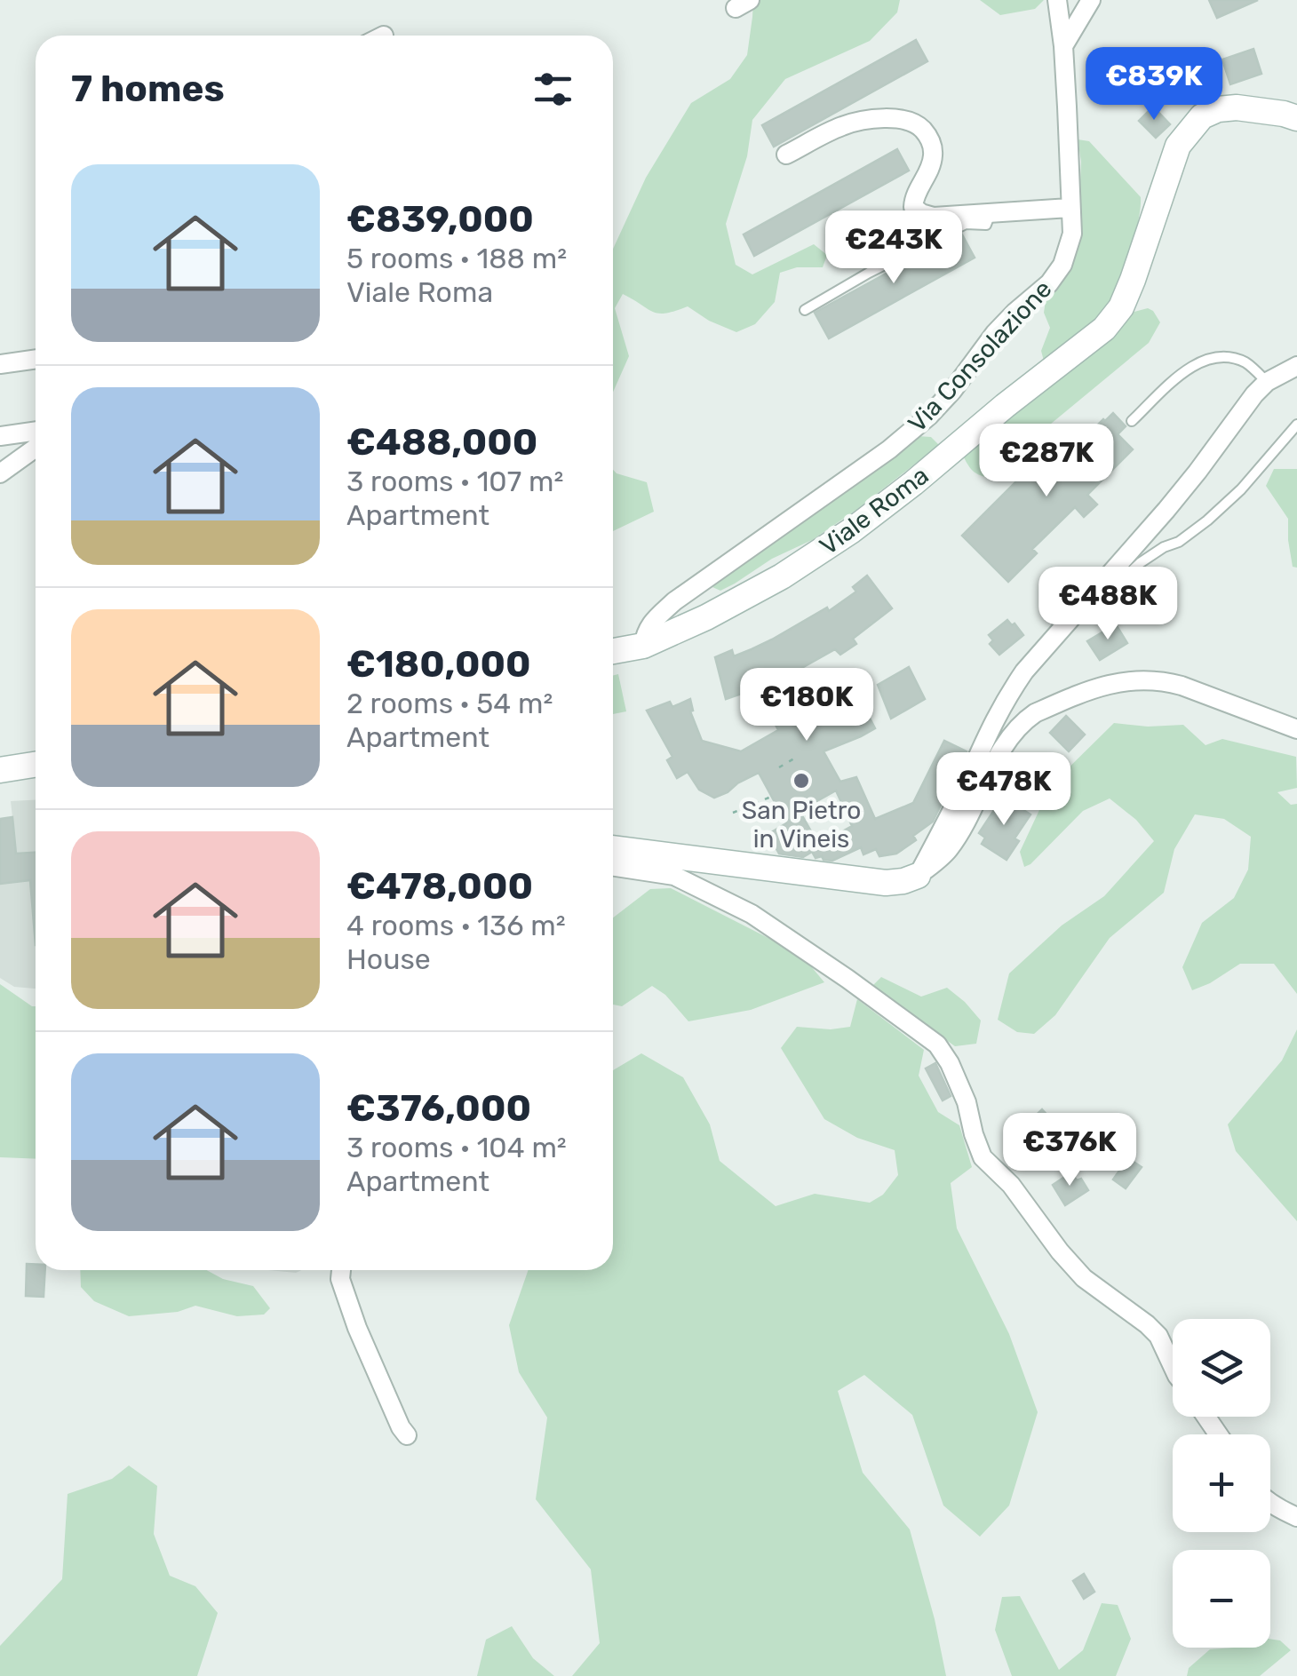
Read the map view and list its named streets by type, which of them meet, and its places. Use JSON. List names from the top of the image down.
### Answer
{
  "streets": {
    "street": ["Via Consolazione", "Viale Roma"]
  },
  "crossings": [
    ["Via Consolazione", "Viale Roma"]
  ],
  "places": ["San Pietro in Vineis"],
  "page": {
    "heading": "7 homes",
    "price": [
      "€839K",
      "€243K",
      "€287K",
      "€488K",
      "€180K",
      "€478K",
      "€376K"
    ],
    "list": [
      {
        "name": "€839,000",
        "note": "5 rooms · 188 m² · Viale Roma"
      },
      {
        "name": "€488,000",
        "note": "3 rooms · 107 m² · Apartment"
      },
      {
        "name": "€180,000",
        "note": "2 rooms · 54 m² · Apartment"
      },
      {
        "name": "€478,000",
        "note": "4 rooms · 136 m² · House"
      },
      {
        "name": "€376,000",
        "note": "3 rooms · 104 m² · Apartment"
      }
    ],
    "map_buttons": ["+", "−"]
  }
}
